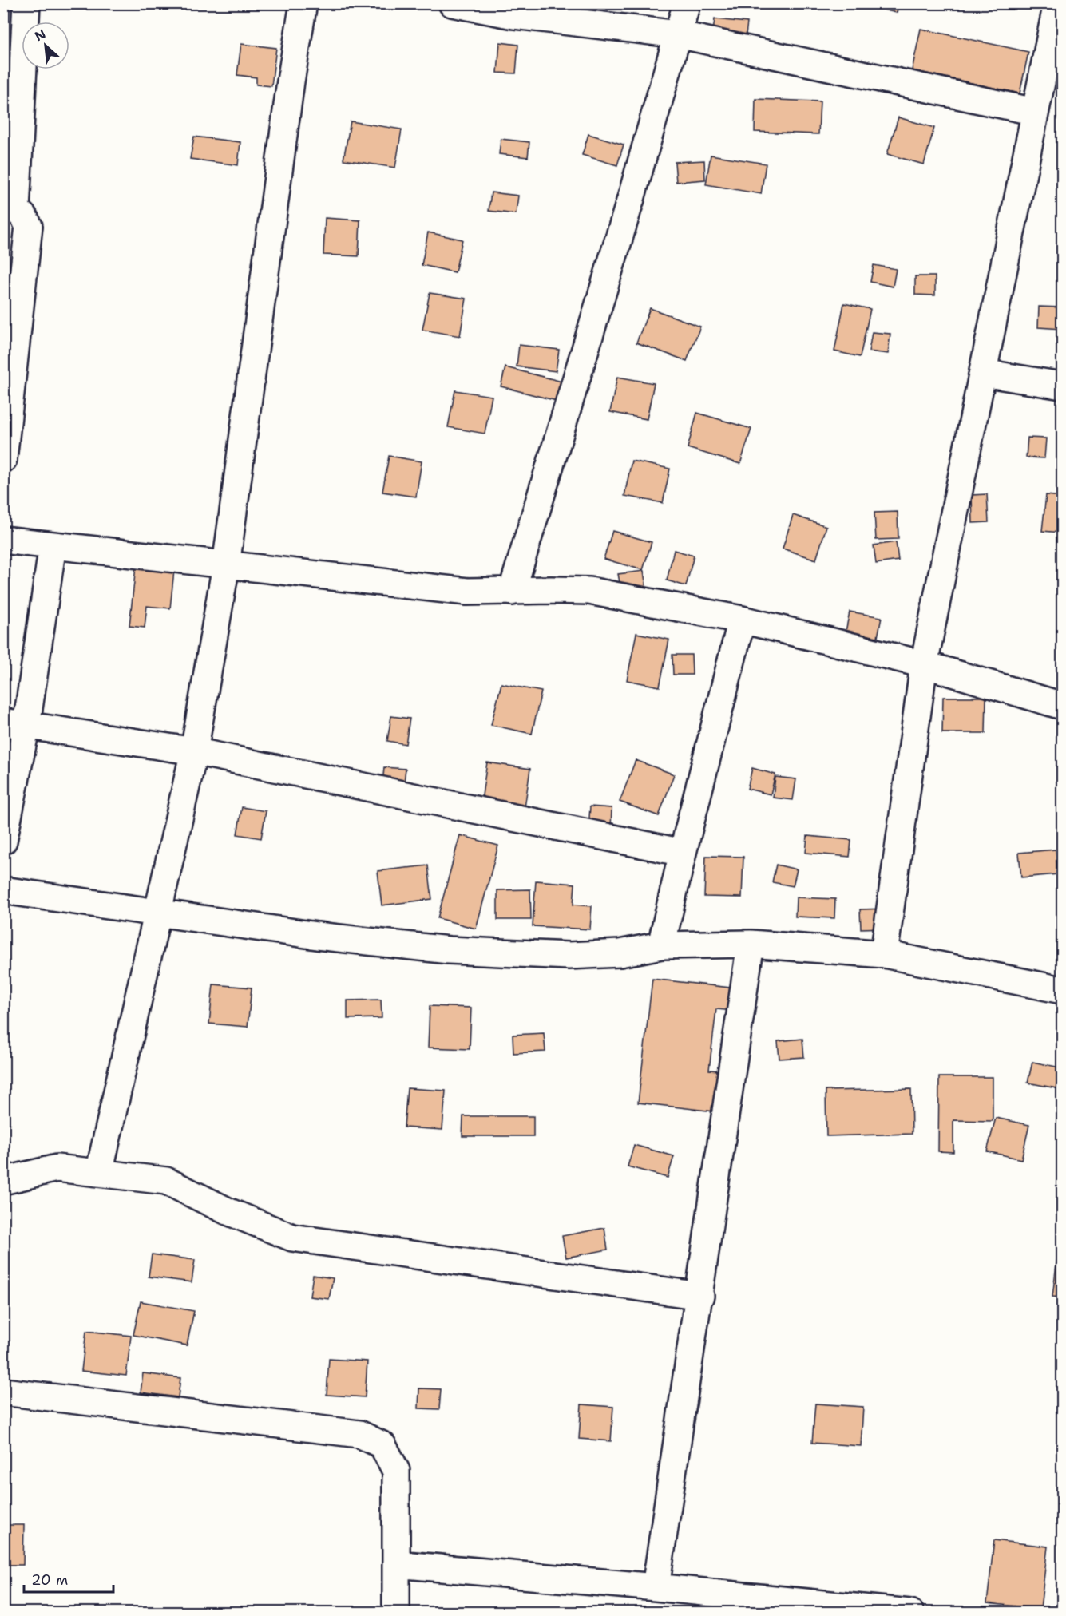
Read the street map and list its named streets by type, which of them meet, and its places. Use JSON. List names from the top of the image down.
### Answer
{
  "scale_bar": "20 m",
  "north": "top left"
}
